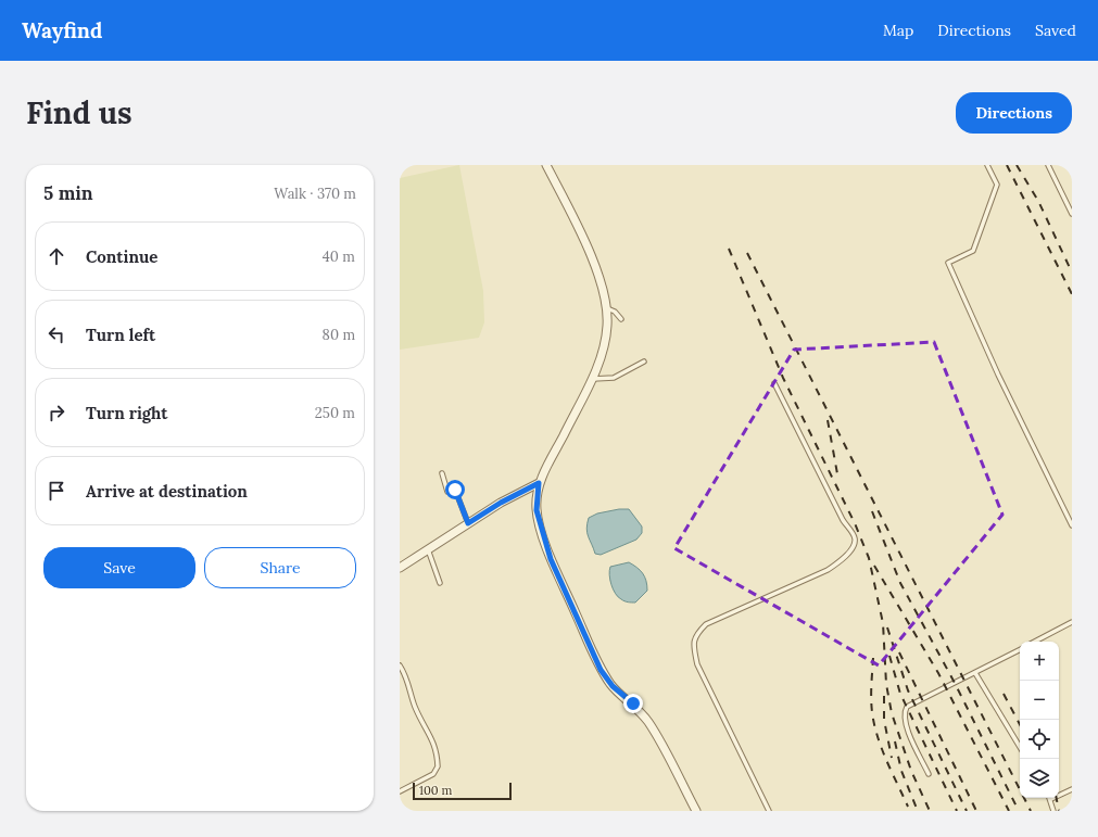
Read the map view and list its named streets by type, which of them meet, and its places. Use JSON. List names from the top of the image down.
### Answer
{
  "scale_bar": "100 m",
  "page": {
    "header": "Wayfind",
    "nav": ["Map", "Directions", "Saved"],
    "buttons": [
      "Directions",
      ["Save", "Share"]
    ],
    "title": "Find us",
    "heading": ["5 min", "Walk · 370 m"],
    "list": [
      ["Continue", "40 m"],
      ["Turn left", "80 m"],
      ["Turn right", "250 m"],
      "Arrive at destination"
    ],
    "map_buttons": ["+", "−"],
    "scale": "100 m"
  }
}
